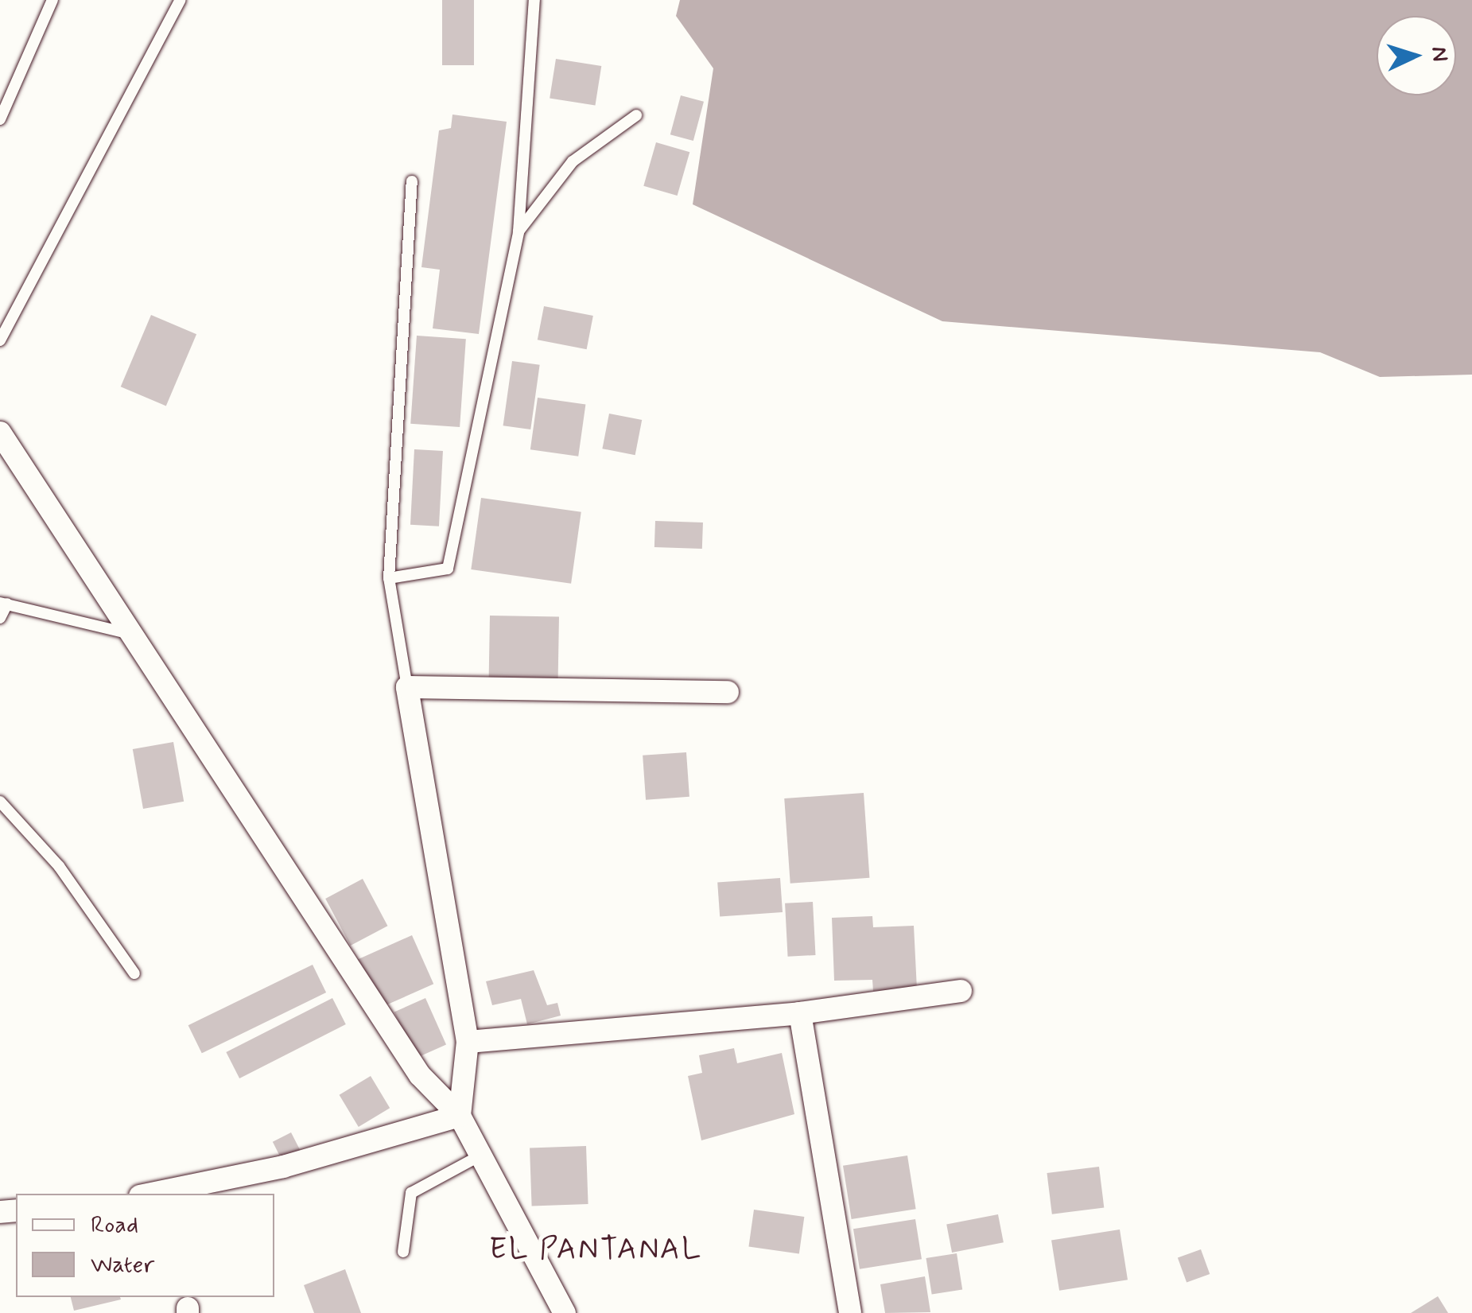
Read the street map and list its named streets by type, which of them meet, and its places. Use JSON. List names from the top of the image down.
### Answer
{
  "districts": ["EL PANTANAL"],
  "legend": ["Road", "Water"],
  "north": "right"
}
